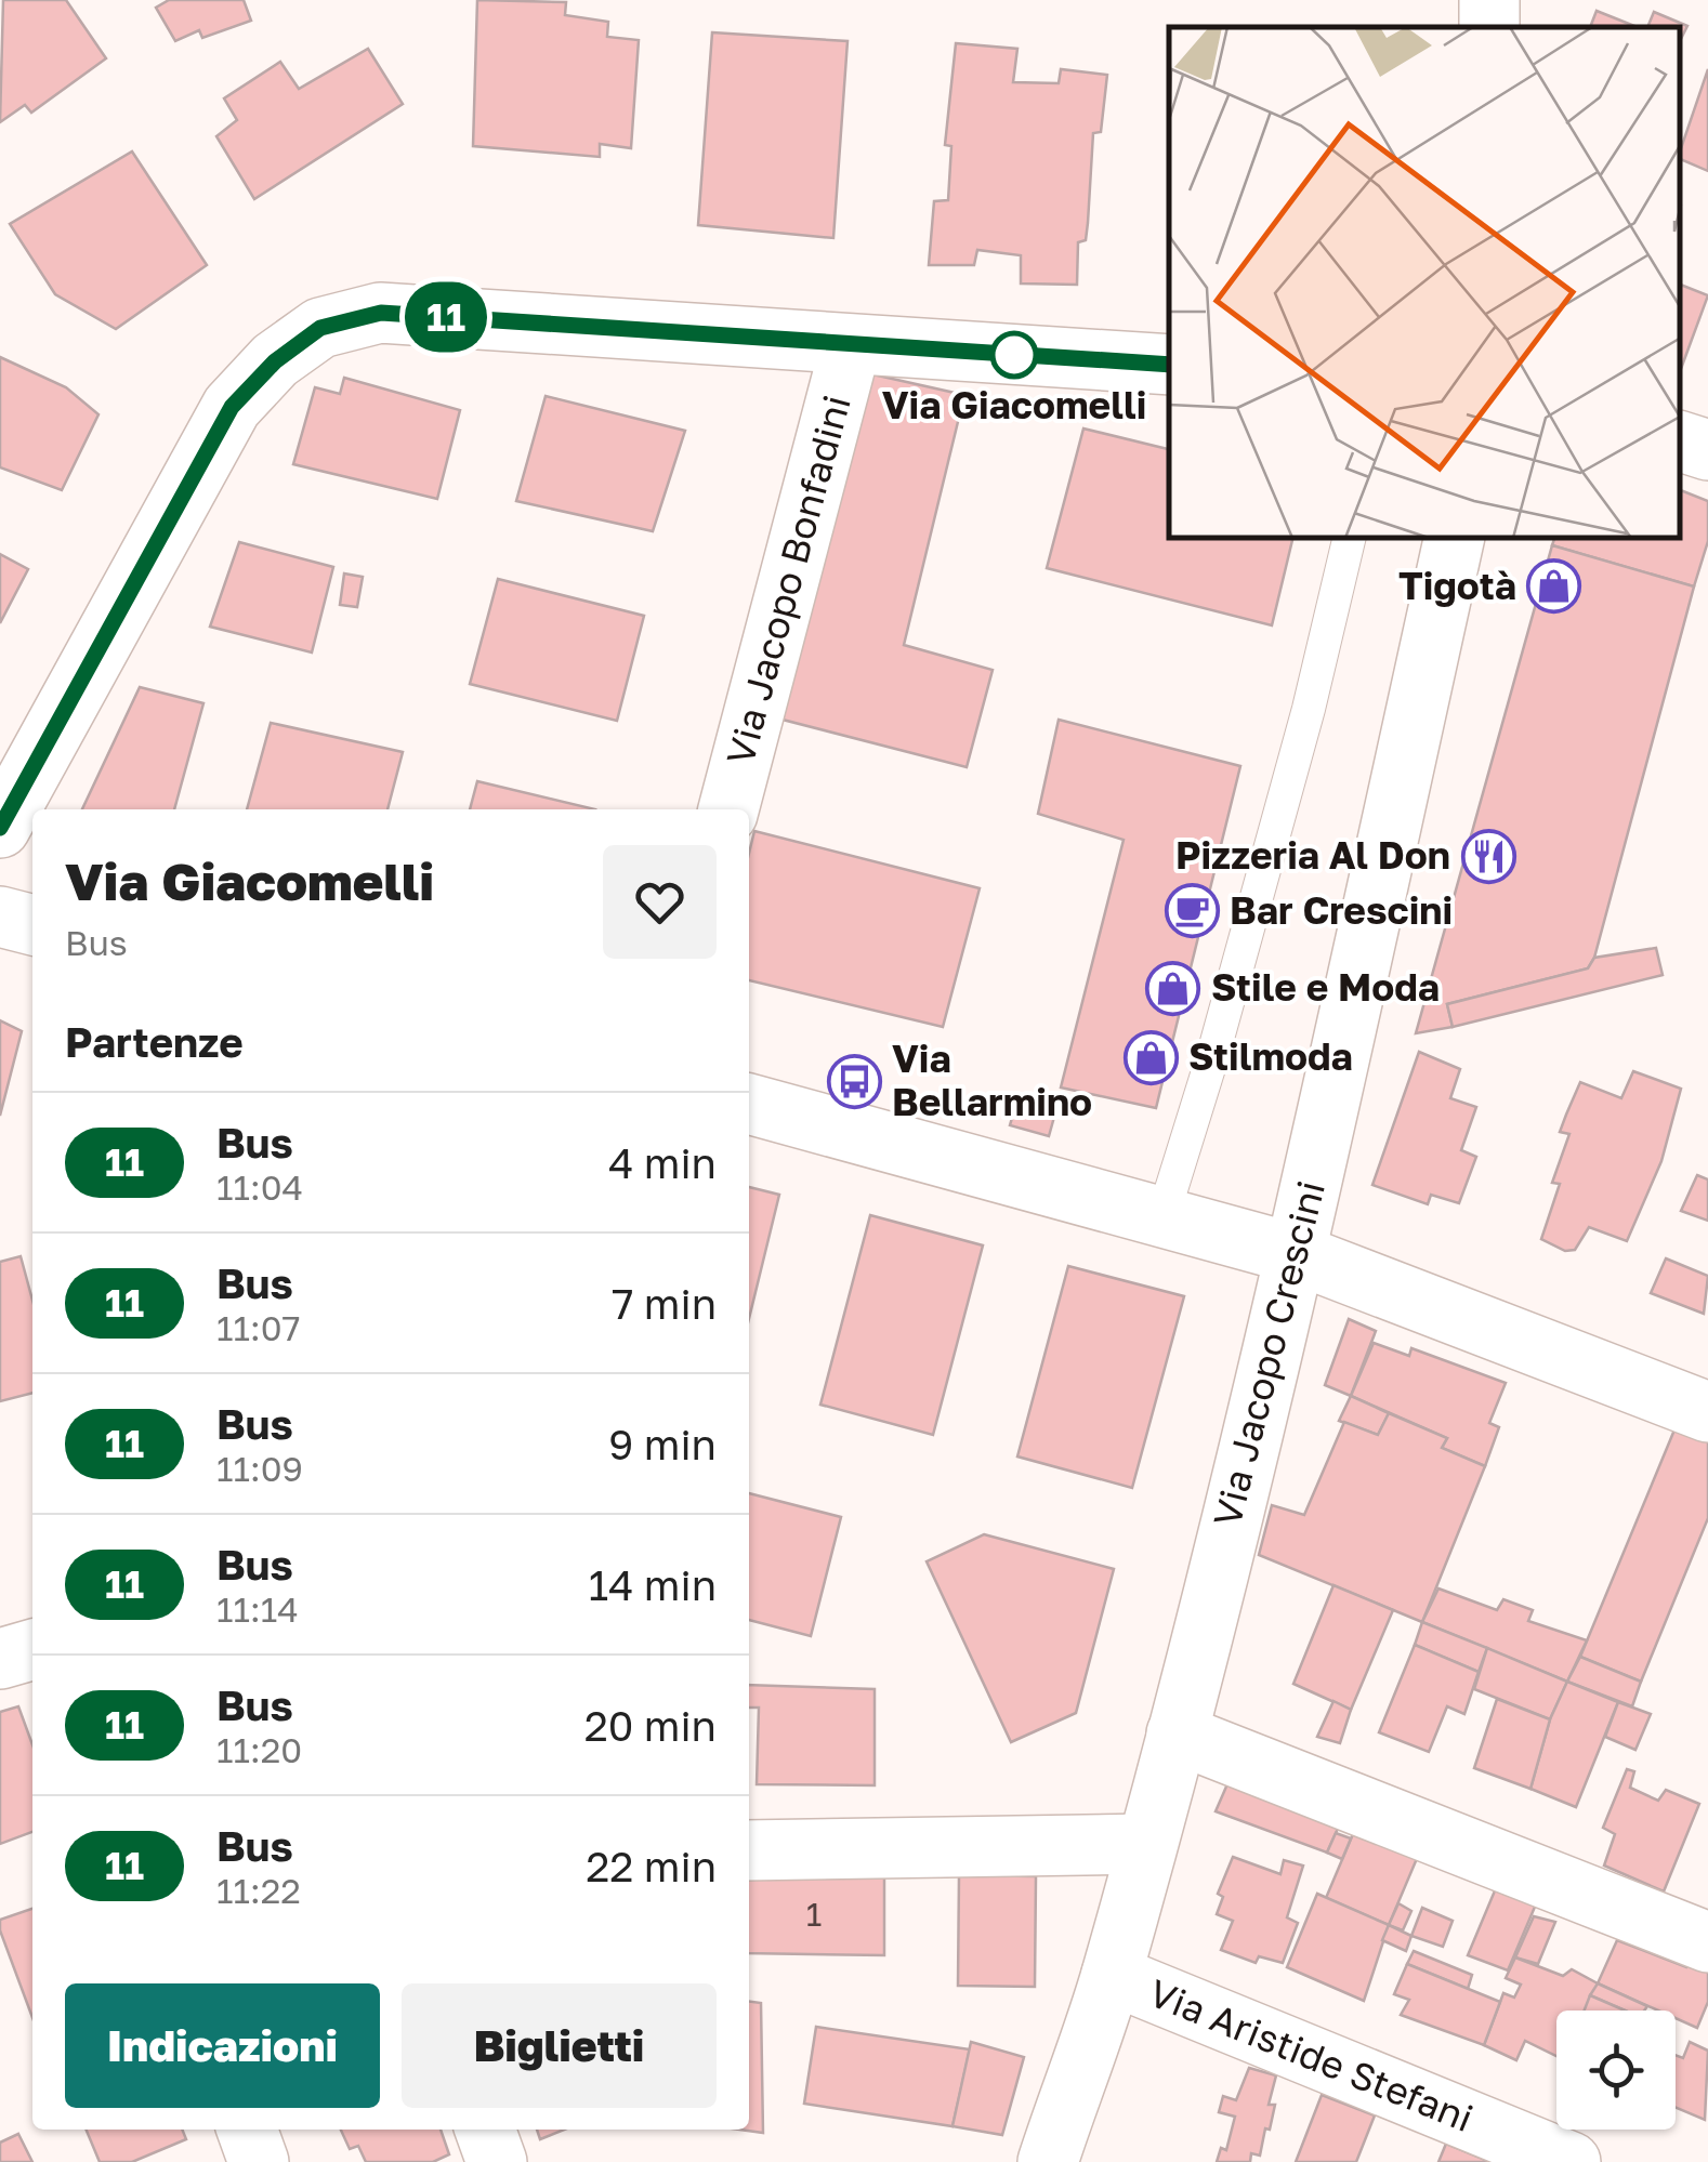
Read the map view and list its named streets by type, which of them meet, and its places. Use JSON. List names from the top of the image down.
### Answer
{
  "streets": {
    "street": ["Via Jacopo Bonfadini", "Via Jacopo Crescini", "Via Aristide Stefani"]
  },
  "crossings": [
    ["Via Jacopo Crescini", "Via Aristide Stefani"]
  ],
  "places": {
    "other": ["Via Giacomelli"],
    "shop": ["Tigotà", "Stile e Moda", "Stilmoda"],
    "restaurant": ["Pizzeria Al Don"],
    "cafe": ["Bar Crescini"],
    "bus stop": ["Via Bellarmino"]
  },
  "lines": ["bus line 11"],
  "house_numbers": ["1"],
  "page": {
    "on_map": "11",
    "heading": [
      ["Via Giacomelli", "Bus"],
      "Partenze"
    ],
    "list": [
      {
        "mark": "11",
        "name": "Bus",
        "note": "11:04",
        "value": "4 min"
      },
      {
        "mark": "11",
        "name": "Bus",
        "note": "11:07",
        "value": "7 min"
      },
      {
        "mark": "11",
        "name": "Bus",
        "note": "11:09",
        "value": "9 min"
      },
      {
        "mark": "11",
        "name": "Bus",
        "note": "11:14",
        "value": "14 min"
      },
      {
        "mark": "11",
        "name": "Bus",
        "note": "11:20",
        "value": "20 min"
      },
      {
        "mark": "11",
        "name": "Bus",
        "note": "11:22",
        "value": "22 min"
      }
    ],
    "buttons": ["Indicazioni", "Biglietti"]
  }
}
